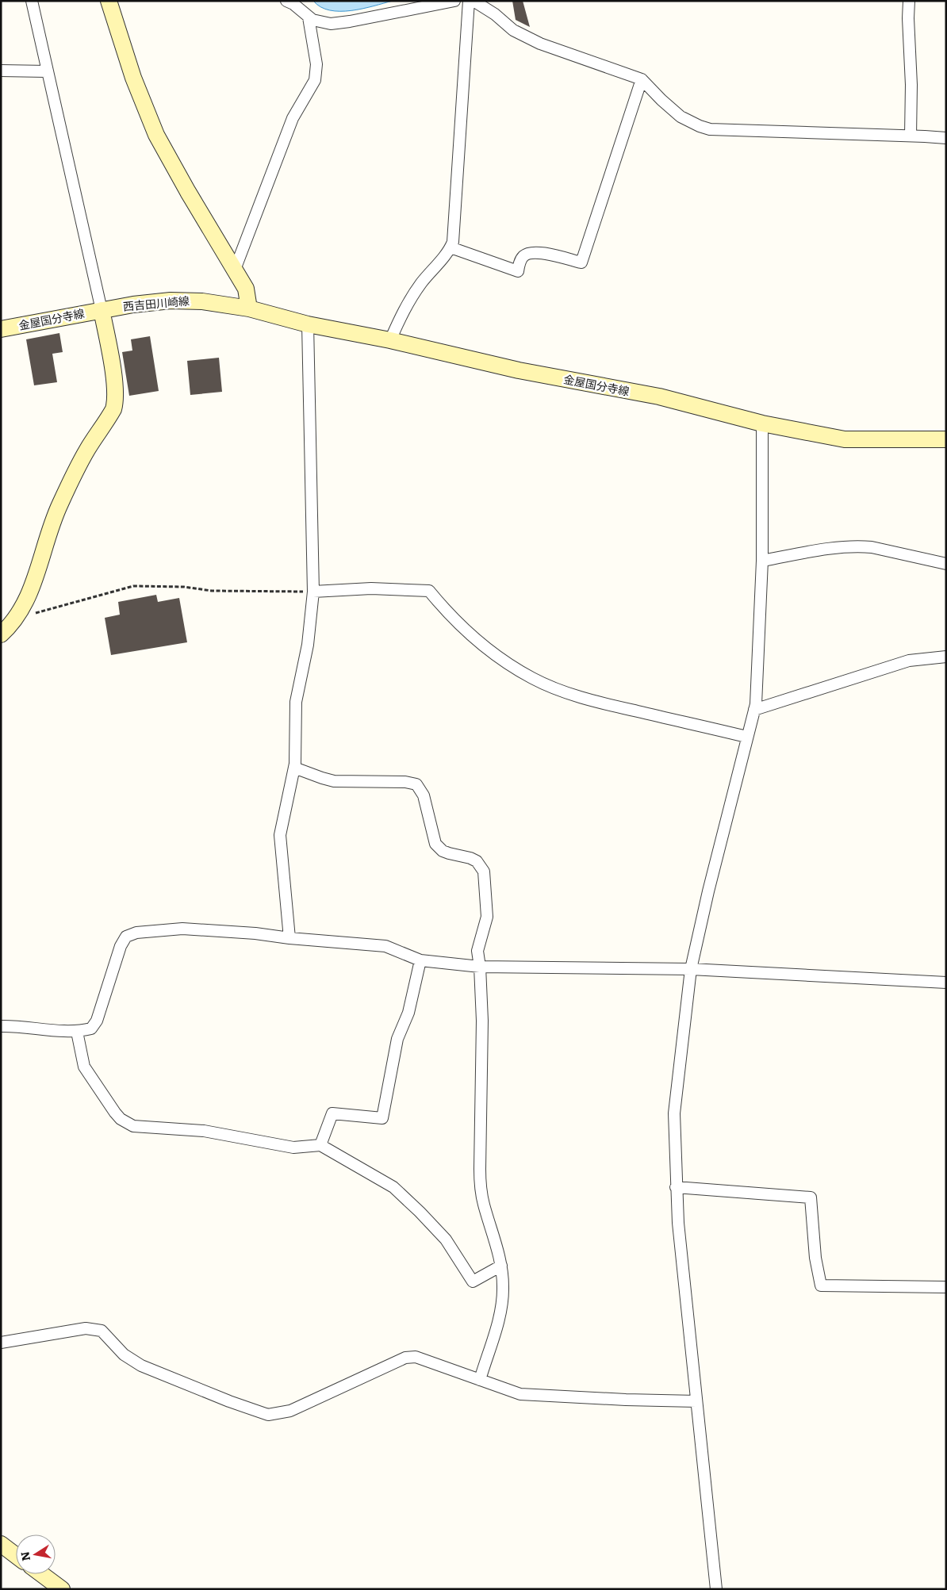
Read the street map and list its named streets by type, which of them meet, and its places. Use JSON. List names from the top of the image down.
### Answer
{
  "streets": {
    "main road": ["西吉田川崎線", "金屋国分寺線"]
  },
  "crossings": [
    ["西吉田川崎線", "金屋国分寺線"]
  ],
  "north": "left"
}
